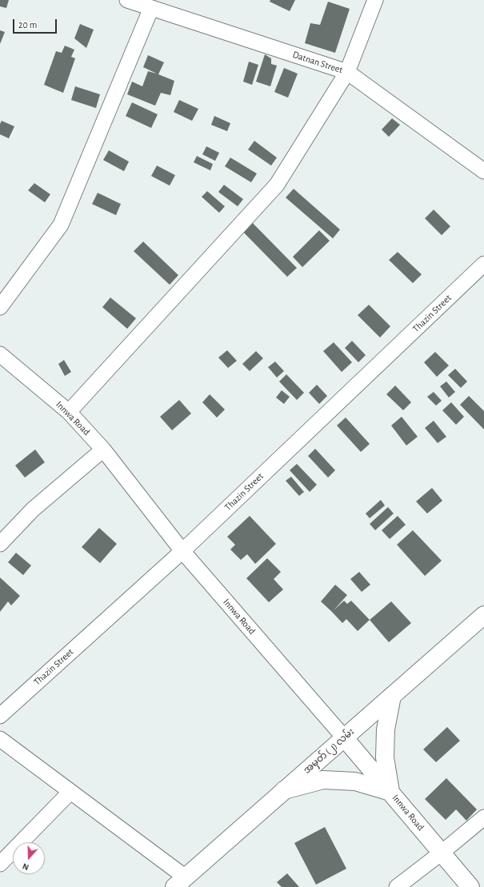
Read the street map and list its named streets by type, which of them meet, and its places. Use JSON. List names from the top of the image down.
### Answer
{
  "streets": {
    "street": [
      "Datnan Street",
      "Thazin Street",
      "Innwa Road",
      "အမှတ် (၂) လမ်း"
    ]
  },
  "crossings": [
    ["Thazin Street", "Innwa Road"],
    ["Innwa Road", "အမှတ် (၂) လမ်း"]
  ],
  "scale_bar": "20 m",
  "north": "bottom"
}
